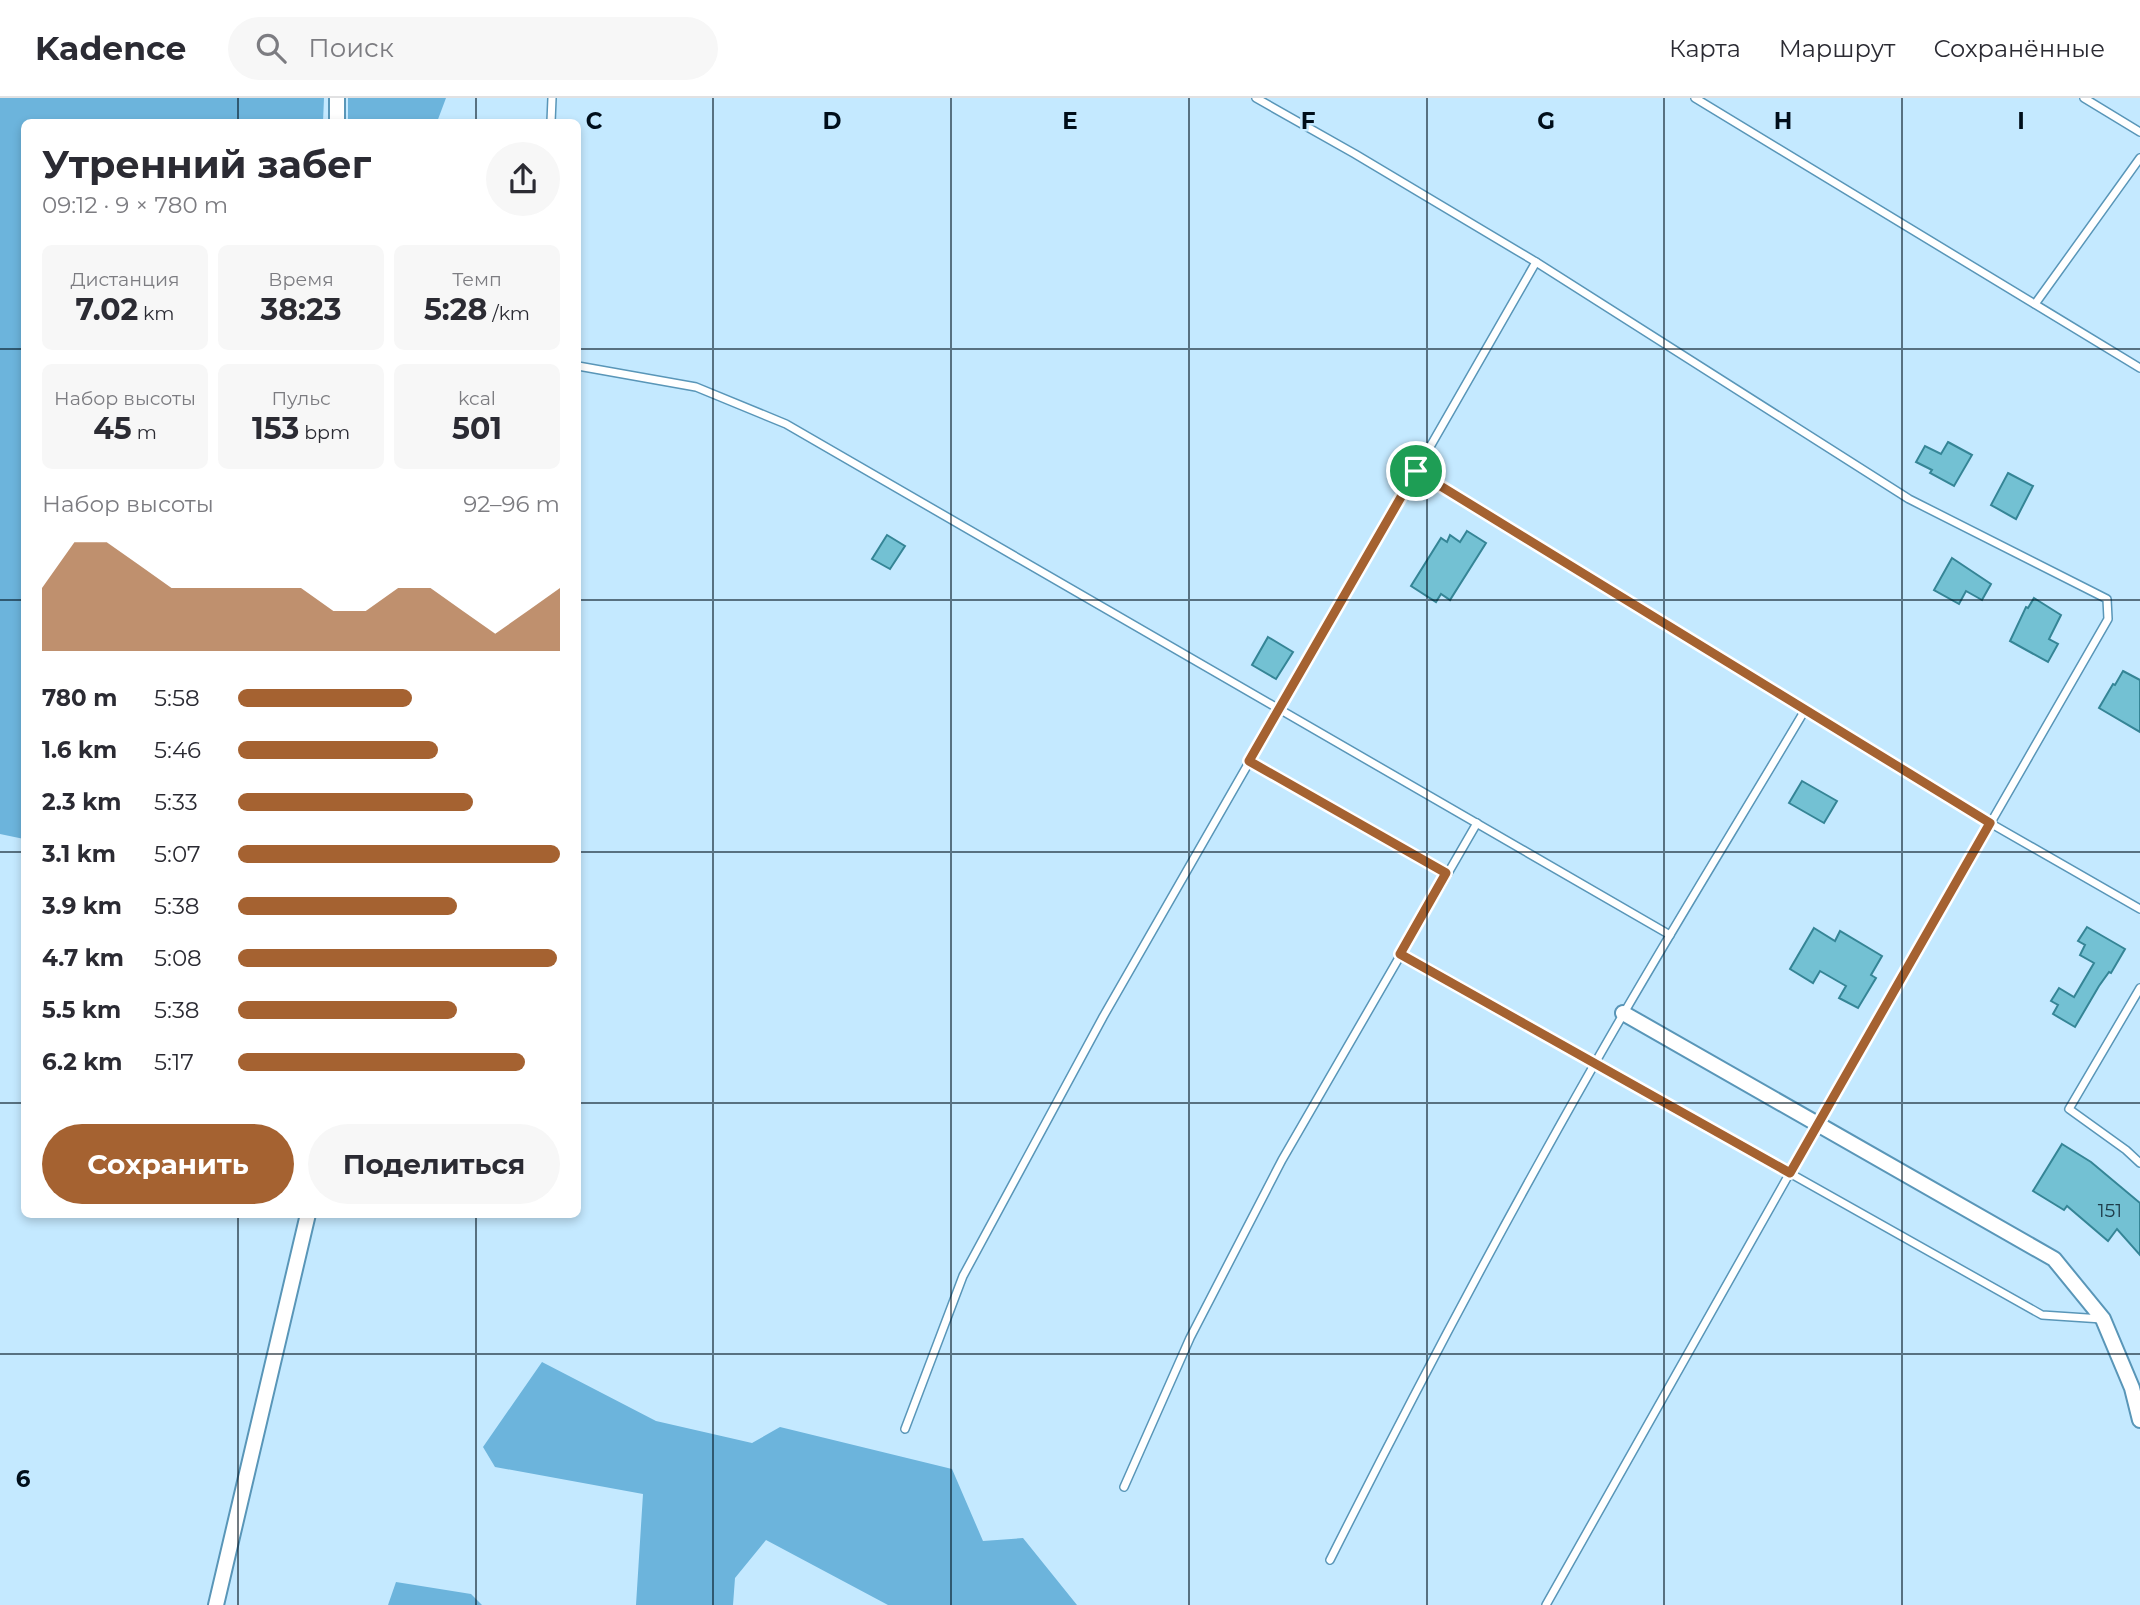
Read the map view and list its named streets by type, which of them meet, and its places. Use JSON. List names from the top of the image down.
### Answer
{
  "house_numbers": ["151"],
  "page": {
    "header": "Kadence",
    "search": "Поиск",
    "nav": ["Карта", "Маршрут", "Сохранённые"],
    "heading": ["Утренний забег", "09:12 · 9 × 780 m"],
    "stats": [
      ["Дистанция", "7.02 km"],
      ["Время", "38:23"],
      ["Темп", "5:28 /km"],
      ["Набор высоты", "45 m"],
      ["Пульс", "153 bpm"],
      ["kcal", "501"]
    ],
    "chart": ["Набор высоты", "92–96 m"],
    "list": [
      {
        "name": "780 m",
        "note": "5:58"
      },
      {
        "name": "1.6 km",
        "note": "5:46"
      },
      {
        "name": "2.3 km",
        "note": "5:33"
      },
      {
        "name": "3.1 km",
        "note": "5:07"
      },
      {
        "name": "3.9 km",
        "note": "5:38"
      },
      {
        "name": "4.7 km",
        "note": "5:08"
      },
      {
        "name": "5.5 km",
        "note": "5:38"
      },
      {
        "name": "6.2 km",
        "note": "5:17"
      }
    ],
    "buttons": ["Сохранить", "Поделиться"]
  },
  "grid": {
    "columns": [
      "C",
      "D",
      "E",
      "F",
      "G",
      "H",
      "I"
    ],
    "rows": ["6"]
  }
}
